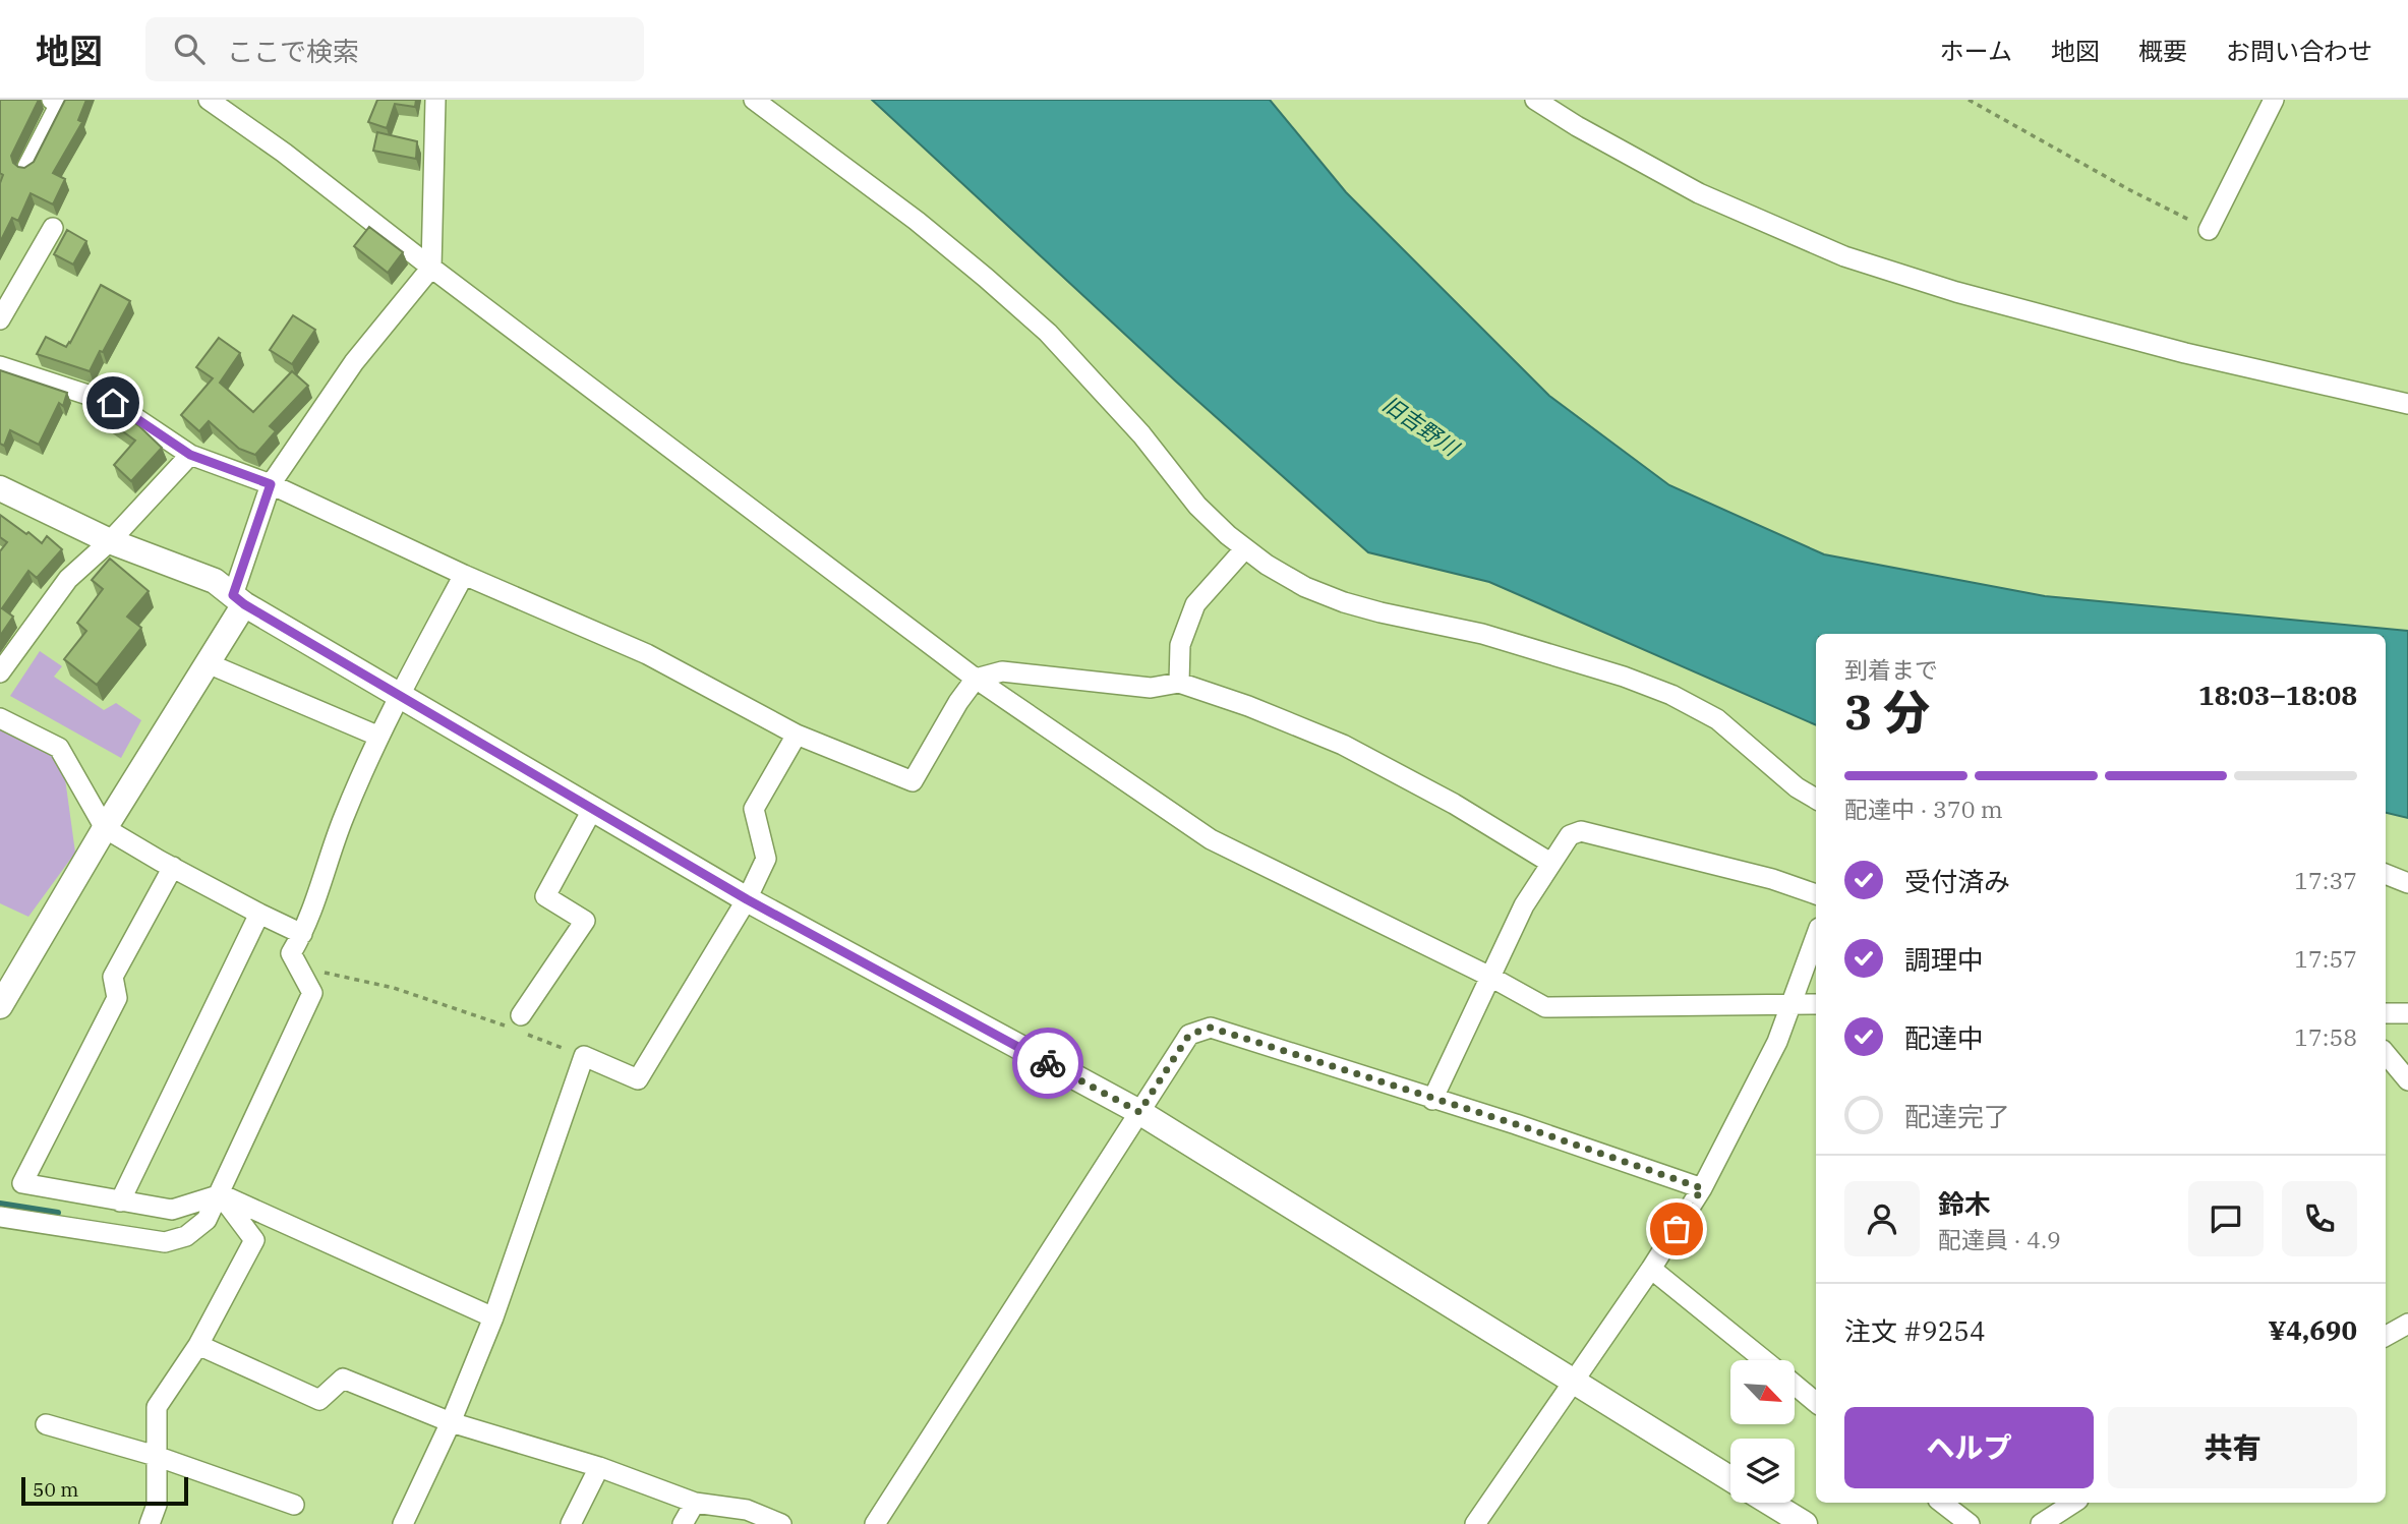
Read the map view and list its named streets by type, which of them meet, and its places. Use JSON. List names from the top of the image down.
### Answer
{
  "water": ["旧吉野川"],
  "scale_bar": "50 m",
  "north": "bottom right",
  "page": {
    "header": "地図",
    "search": "ここで検索",
    "nav": [
      "ホーム",
      "地図",
      "概要",
      "お問い合わせ"
    ],
    "heading": ["3 分", "到着まで", "18:03–18:08"],
    "panel": [
      "鈴木",
      "配達員 · 4.9",
      "注文 #9254",
      "¥4,690"
    ],
    "bar": "配達中 · 370 m",
    "list": [
      ["受付済み", "17:37"],
      ["調理中", "17:57"],
      ["配達中", "17:58"],
      "配達完了"
    ],
    "buttons": ["ヘルプ", "共有"],
    "scale": "50 m"
  }
}
